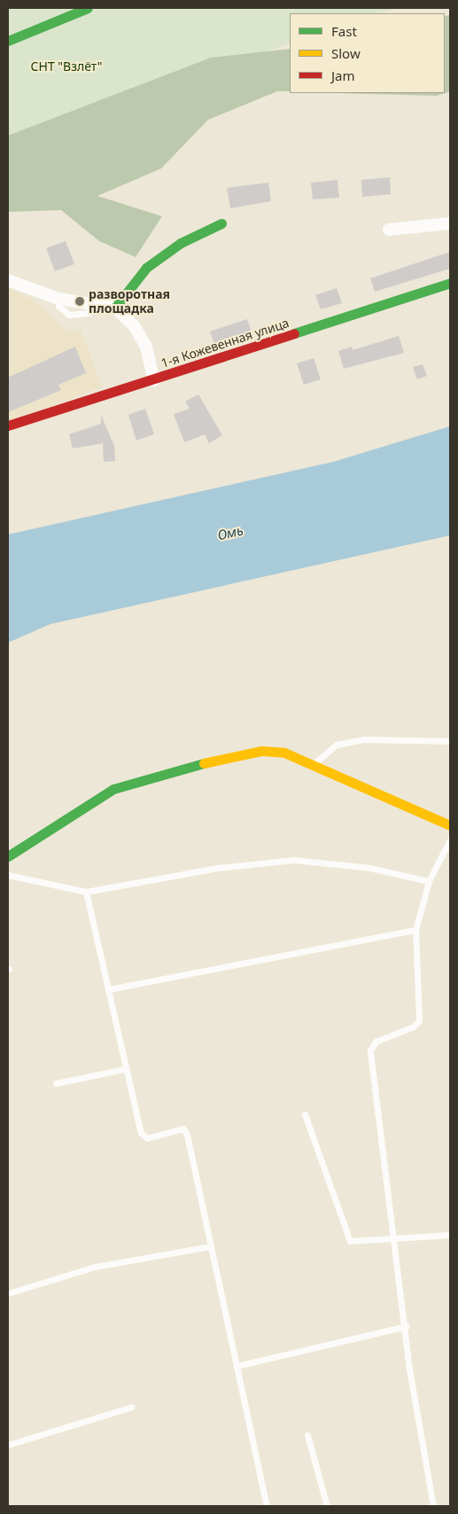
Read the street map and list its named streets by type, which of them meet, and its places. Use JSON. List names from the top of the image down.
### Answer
{
  "streets": {
    "street": ["1-я Кожевенная улица"]
  },
  "water": ["Омь"],
  "parks": ["СНТ \"Взлёт\""],
  "places": ["разворотная площадка"],
  "legend": ["Fast", "Slow", "Jam"]
}
